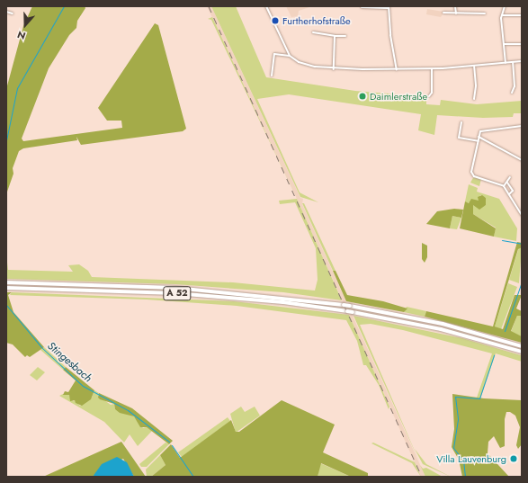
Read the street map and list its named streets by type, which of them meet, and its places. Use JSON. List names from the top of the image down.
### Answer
{
  "streets": {
    "highway": ["A 52"]
  },
  "water": ["Stingesbach"],
  "places": ["Furtherhofstraße", "Daimlerstraße", "Villa Lauvenburg"],
  "north": "bottom"
}
